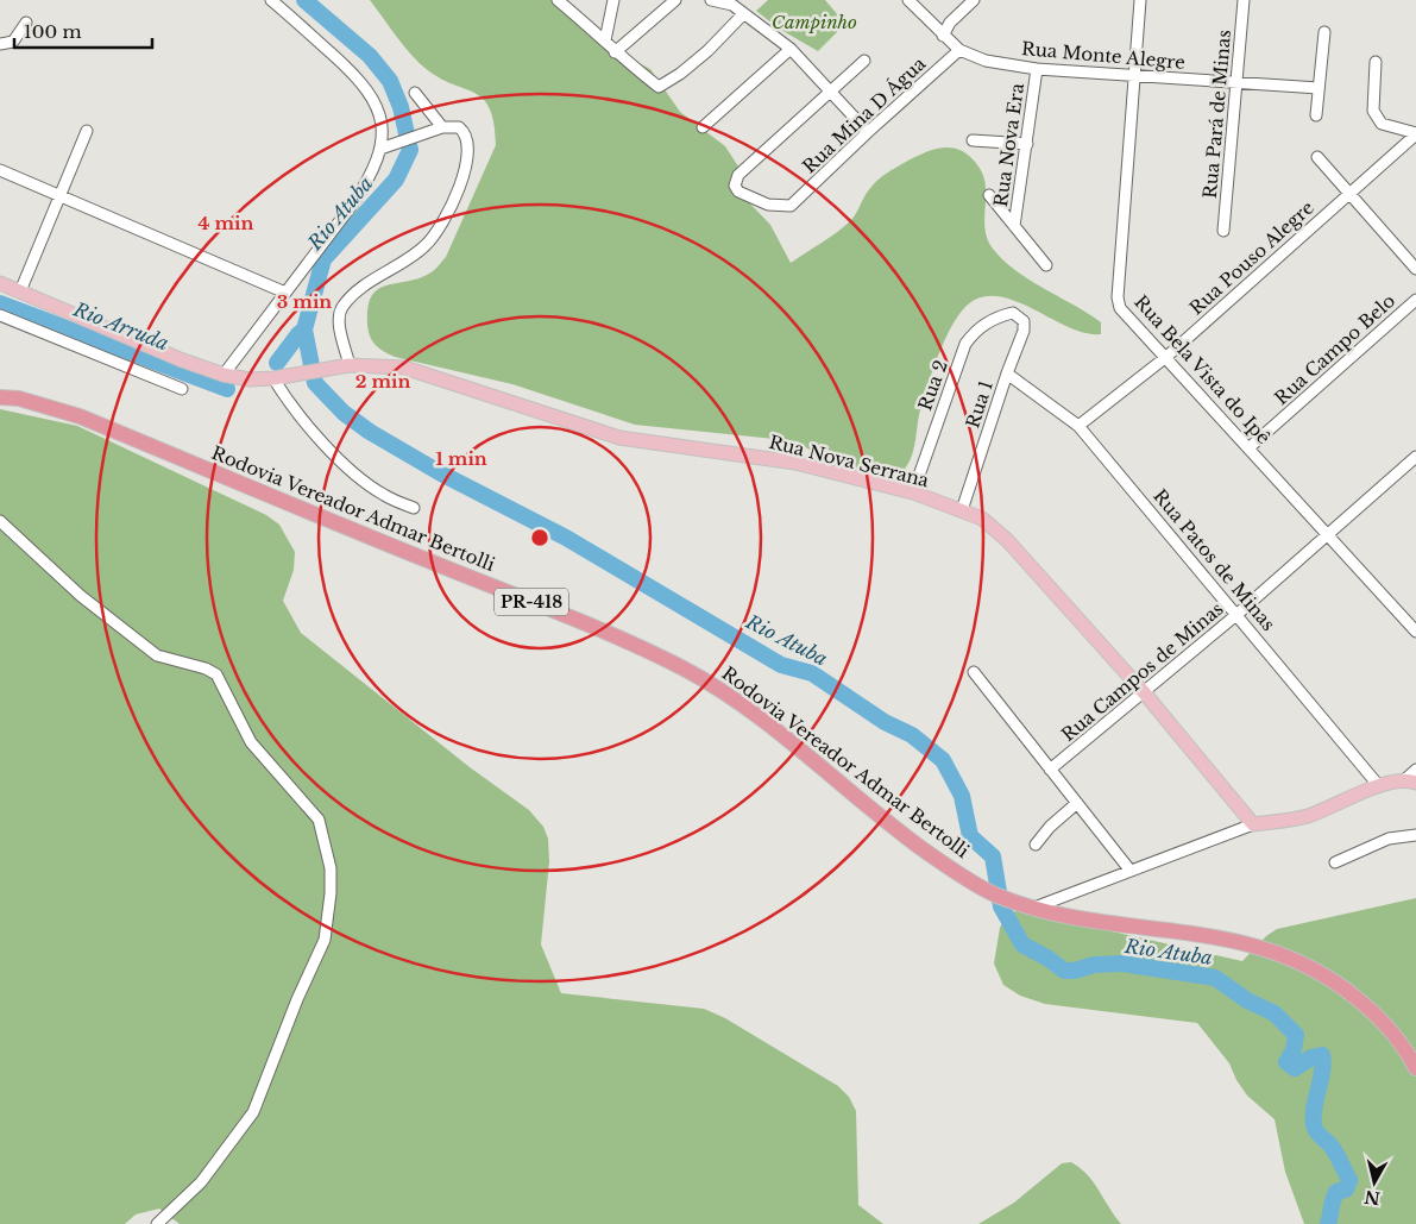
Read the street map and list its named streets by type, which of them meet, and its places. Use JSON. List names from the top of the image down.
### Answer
{
  "streets": {
    "highway": ["Rodovia Vereador Admar Bertolli", "PR-418"],
    "main road": ["Rua Nova Serrana"],
    "street": [
      "Rua Monte Alegre",
      "Rua Pará de Minas",
      "Rua Mina D Água",
      "Rua Nova Era",
      "Rua Pouso Alegre",
      "Rua Campo Belo",
      "Rua Bela Vista do Ipê",
      "Rua 2",
      "Rua 1",
      "Rua Patos de Minas",
      "Rua Campos de Minas"
    ]
  },
  "crossings": [
    ["Rua Monte Alegre", "Rua Pará de Minas"],
    ["Rua Monte Alegre", "Rua Mina D Água"],
    ["Rua Monte Alegre", "Rua Nova Era"],
    ["Rua Monte Alegre", "Rua Bela Vista do Ipê"],
    ["Rua Pouso Alegre", "Rua Bela Vista do Ipê"],
    ["Rua Pouso Alegre", "Rua Patos de Minas"],
    ["Rua Campo Belo", "Rua Bela Vista do Ipê"],
    ["Rua Bela Vista do Ipê", "Rua Campos de Minas"],
    ["Rua 2", "Rua 1"],
    ["Rua 2", "Rua Nova Serrana"],
    ["Rua 1", "Rua Nova Serrana"],
    ["Rua 1", "Rua Patos de Minas"],
    ["Rua Nova Serrana", "Rua Campos de Minas"],
    ["Rua Patos de Minas", "Rua Campos de Minas"]
  ],
  "water": ["Rio Atuba", "Rio Arruda"],
  "parks": ["Campinho"],
  "scale_bar": "100 m",
  "north": "bottom",
  "rings": [
    "4 min",
    "3 min",
    "2 min",
    "1 min"
  ]
}
